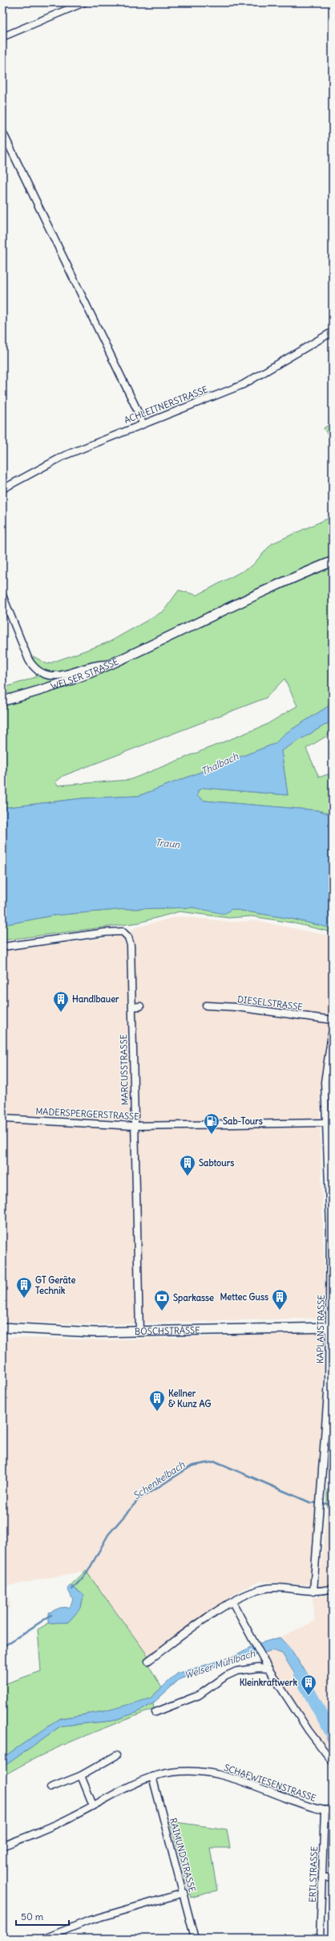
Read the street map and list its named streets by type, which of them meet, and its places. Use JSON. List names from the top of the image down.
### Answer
{
  "streets": {
    "main road": ["WELSER STRASSE", "BOSCHSTRASSE"],
    "street": [
      "ACHLEITNERSTRASSE",
      "DIESELSTRASSE",
      "MARCUSSTRASSE",
      "MADERSPERGERSTRASSE",
      "KAPLANSTRASSE",
      "SCHAFWIESENSTRASSE",
      "RAIMUNDSTRASSE",
      "ERTLSTRASSE"
    ]
  },
  "crossings": [
    ["MARCUSSTRASSE", "MADERSPERGERSTRASSE"],
    ["MARCUSSTRASSE", "BOSCHSTRASSE"],
    ["MADERSPERGERSTRASSE", "KAPLANSTRASSE"],
    ["KAPLANSTRASSE", "BOSCHSTRASSE"],
    ["SCHAFWIESENSTRASSE", "RAIMUNDSTRASSE"],
    ["SCHAFWIESENSTRASSE", "ERTLSTRASSE"]
  ],
  "water": [
    "Thalbach",
    "Traun",
    "Schenkelbach",
    "Welser Mühlbach"
  ],
  "places": {
    "building": [
      "Handlbauer",
      "Sabtours",
      "GT Geräte Technik",
      "Mettec Guss",
      "Kellner & Kunz AG",
      "Kleinkraftwerk"
    ],
    "fuel station": ["Sab-Tours"],
    "bank": ["Sparkasse"]
  },
  "scale_bar": "50 m"
}
